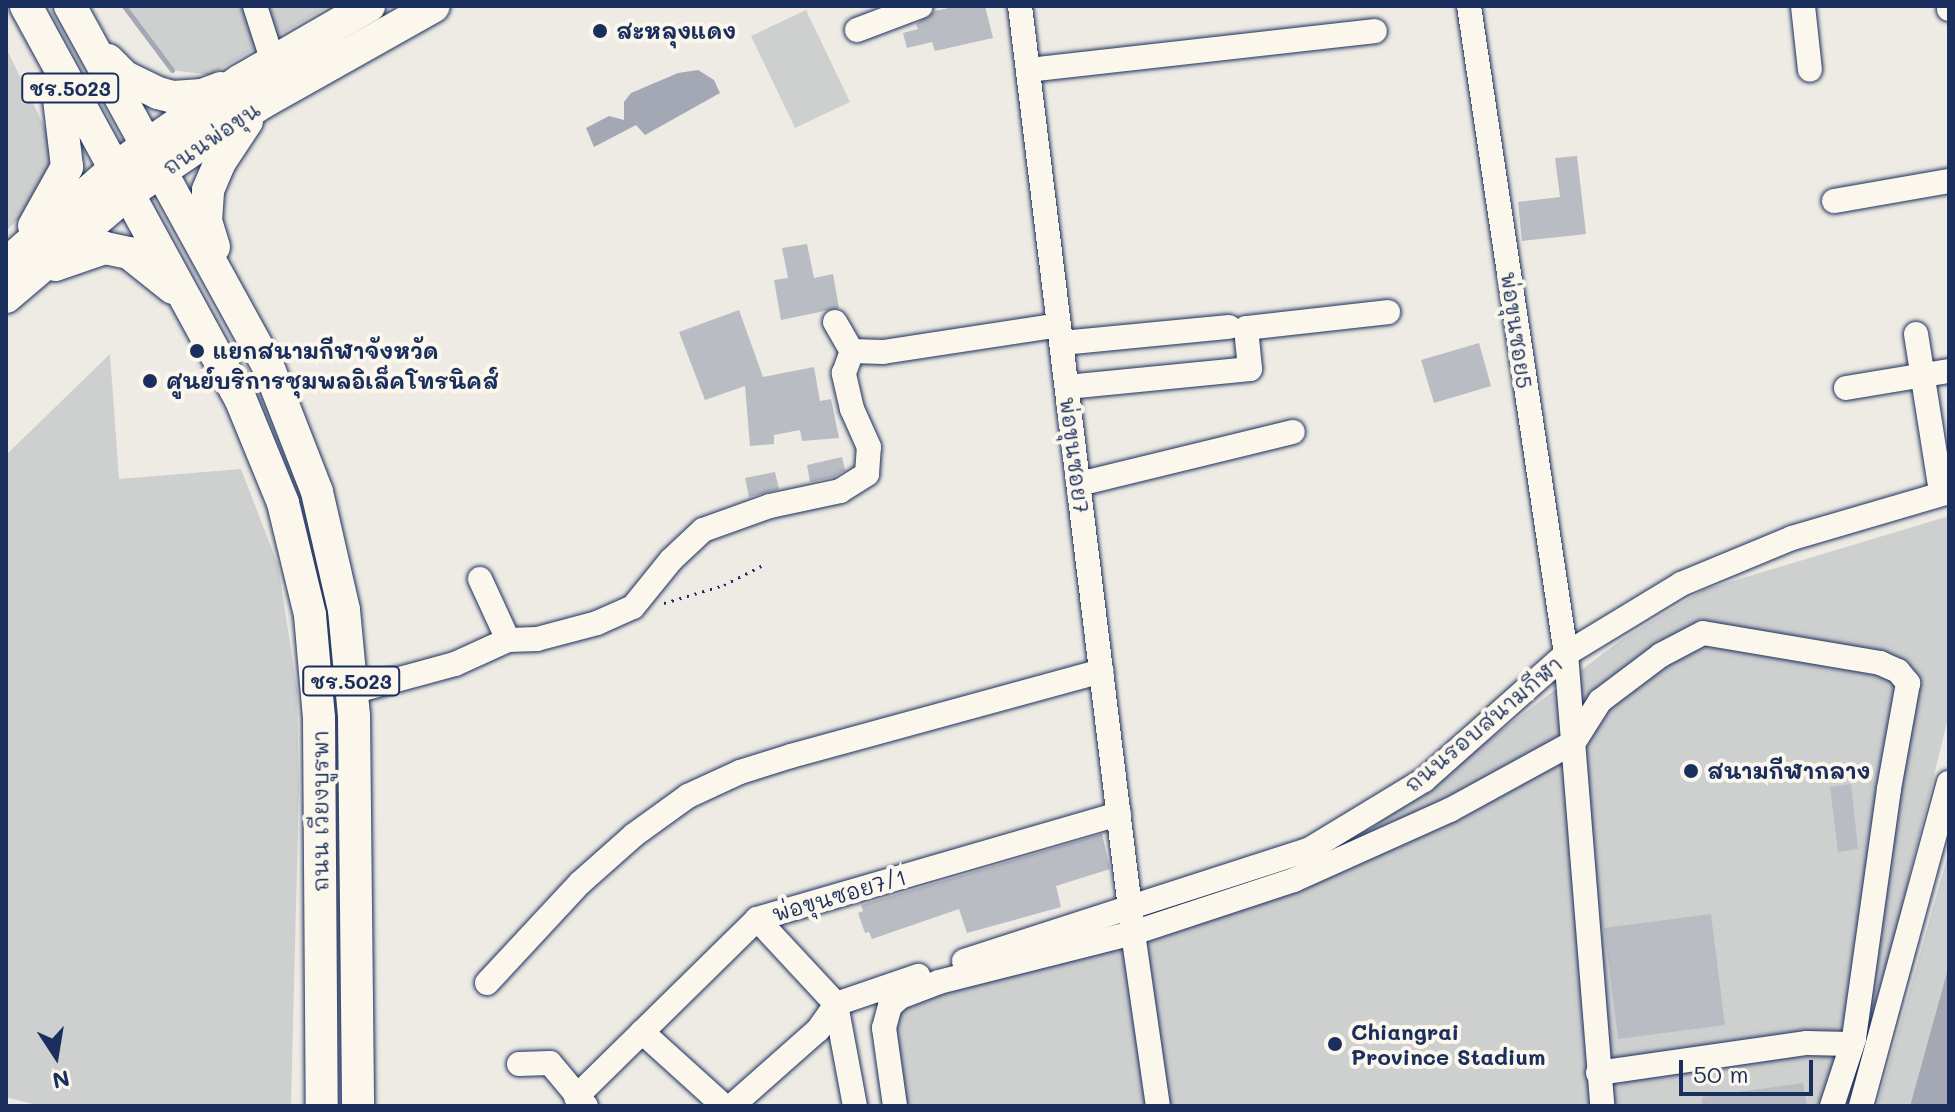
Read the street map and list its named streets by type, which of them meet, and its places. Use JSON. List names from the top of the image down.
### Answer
{
  "streets": {
    "main road": ["ชร.5023", "ถนนพ่อขุน", "ถนน เวียงบูรพา"],
    "street": [
      "พ่อขุนซอย5",
      "พ่อขุนซอย7",
      "ถนนรอบสนามกีฬา",
      "พ่อขุนซอย7/1"
    ]
  },
  "crossings": [
    ["ถนนพ่อขุน", "ถนน เวียงบูรพา"],
    ["พ่อขุนซอย5", "ถนนรอบสนามกีฬา"],
    ["พ่อขุนซอย7", "ถนนรอบสนามกีฬา"],
    ["พ่อขุนซอย7", "พ่อขุนซอย7/1"]
  ],
  "places": [
    "สะหลุงแดง",
    "แยกสนามกีฬาจังหวัด",
    "ศูนย์บริการชุมพลอิเล็คโทรนิคส์",
    "สนามกีฬากลาง",
    "Chiangrai Province Stadium"
  ],
  "scale_bar": "50 m",
  "north": "bottom"
}
